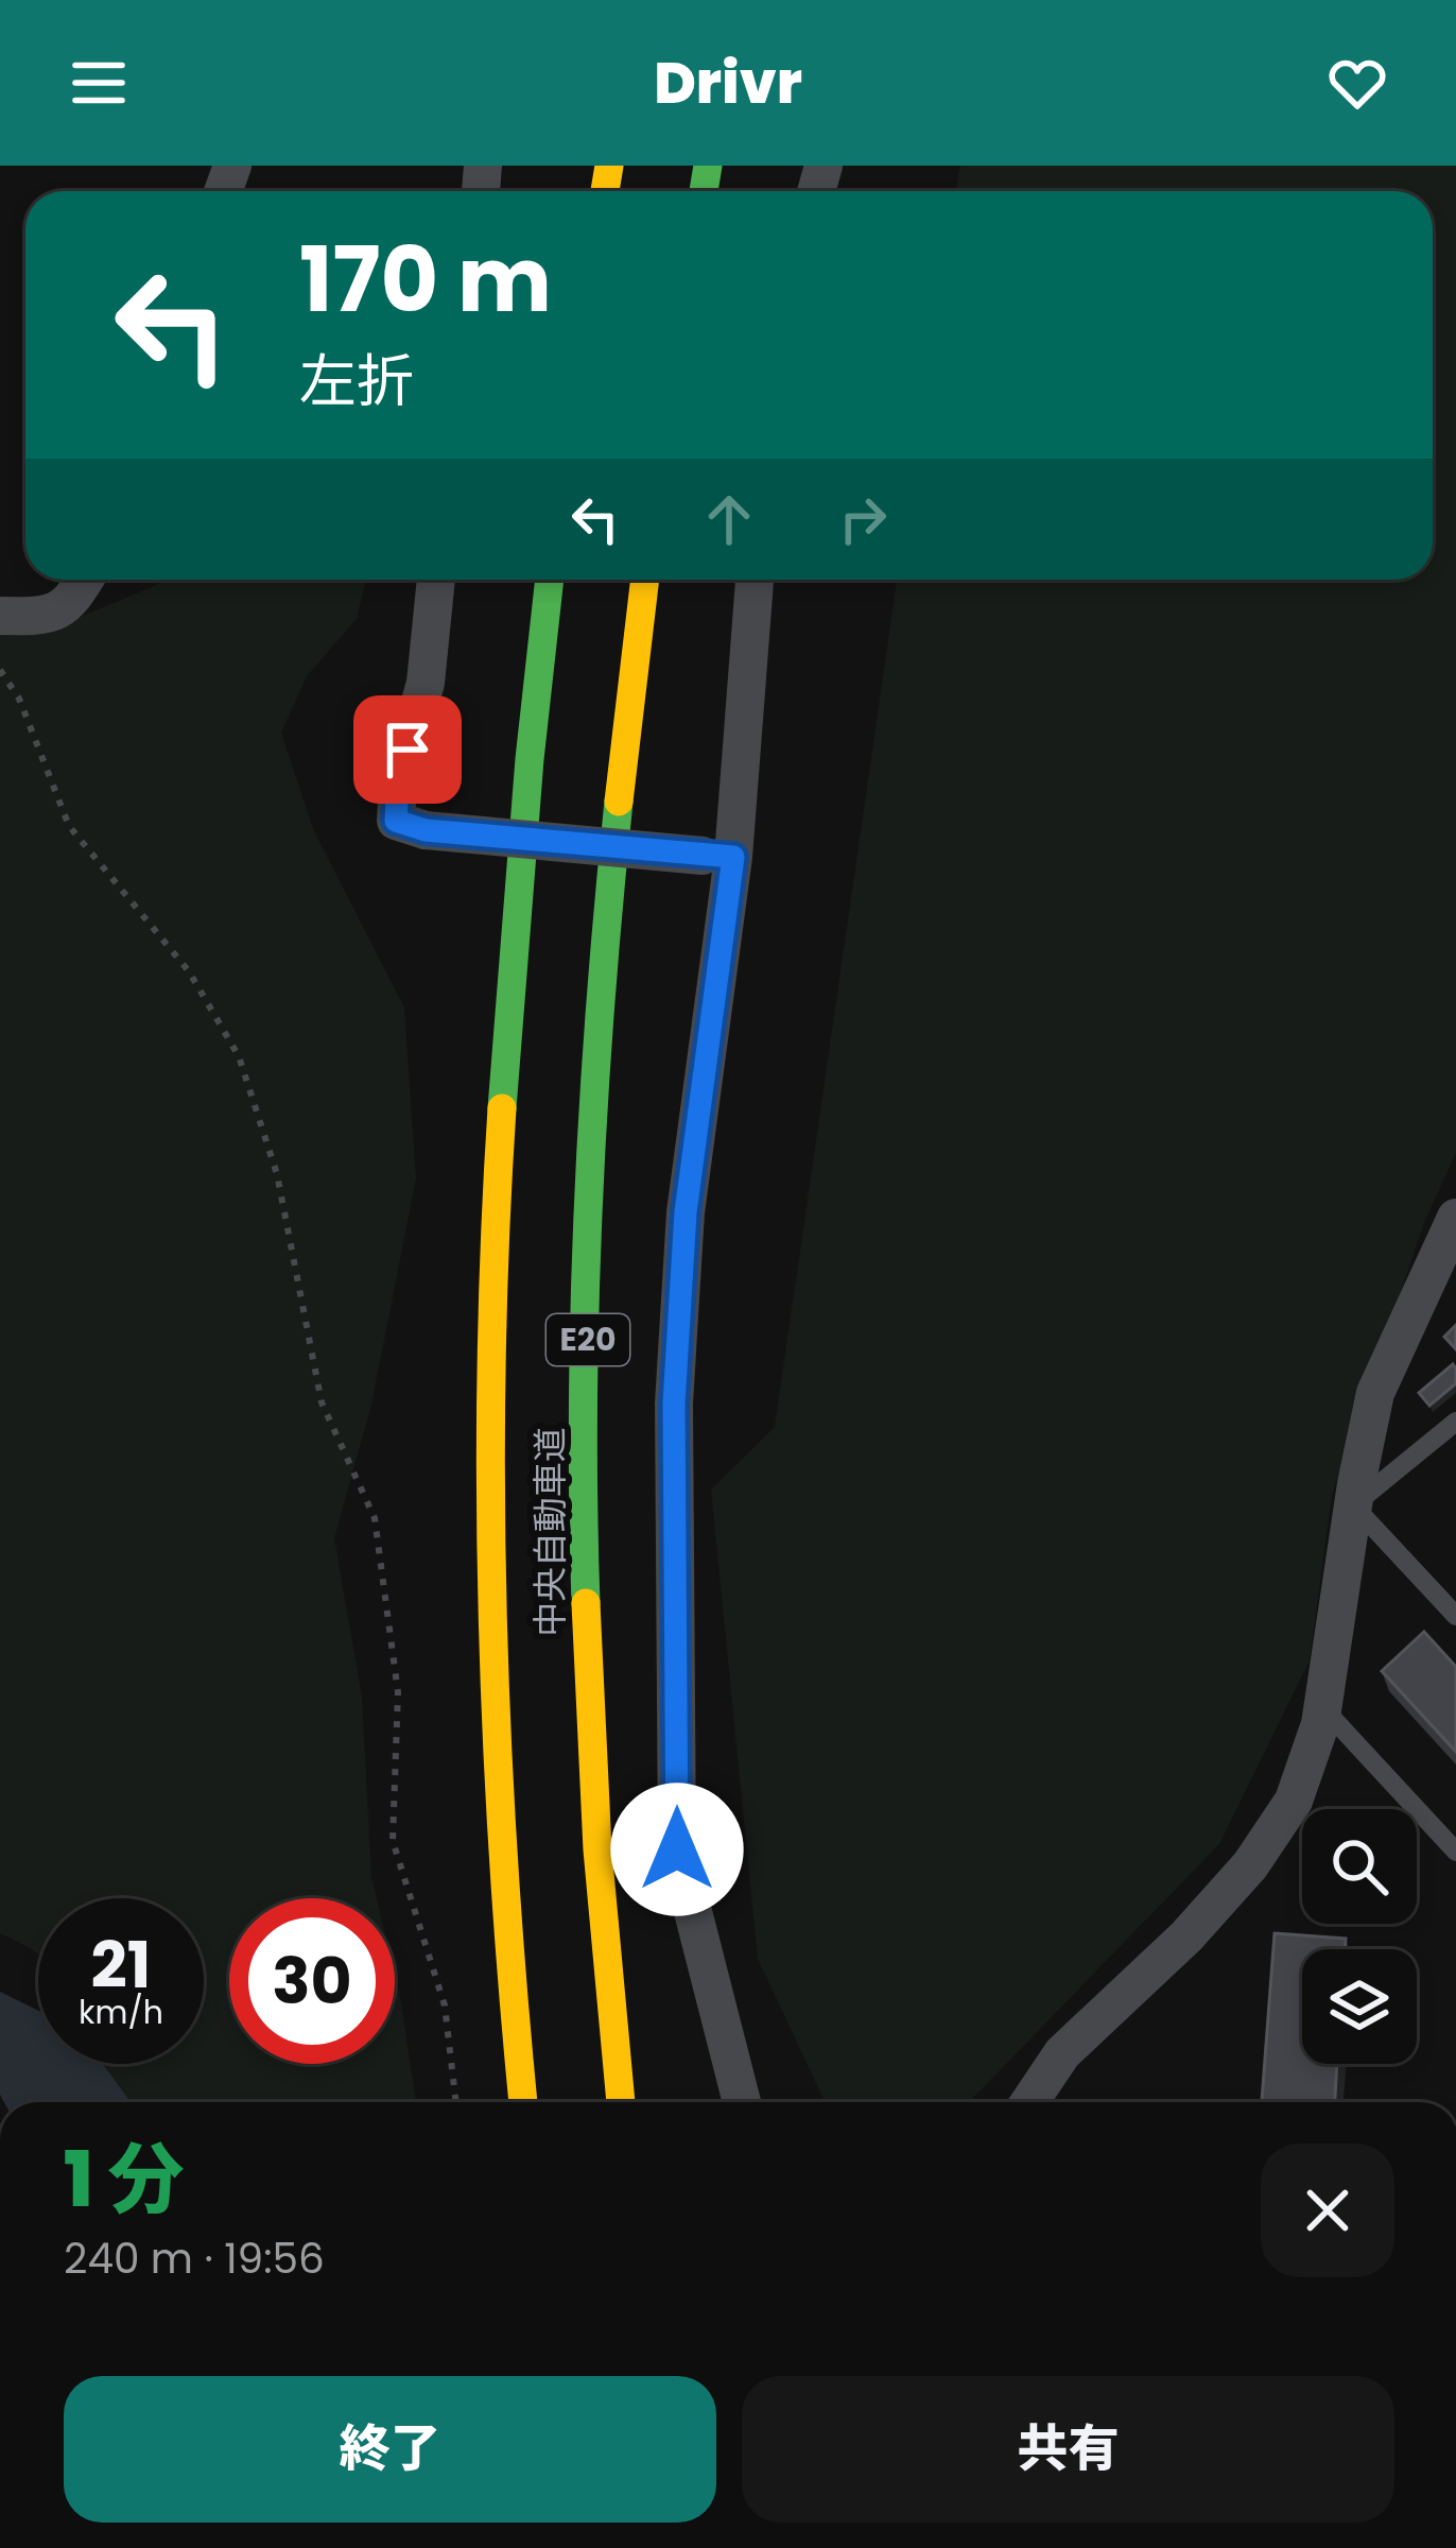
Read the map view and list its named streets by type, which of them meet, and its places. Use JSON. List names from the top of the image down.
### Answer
{
  "streets": {
    "highway": ["E20", "中央自動車道"]
  },
  "page": {
    "header": "Drivr",
    "turn": ["170 m", "左折"],
    "speed": "21 km/h",
    "limit": "30",
    "heading": ["1 分", "240 m · 19:56"],
    "buttons": ["終了", "共有"]
  }
}
